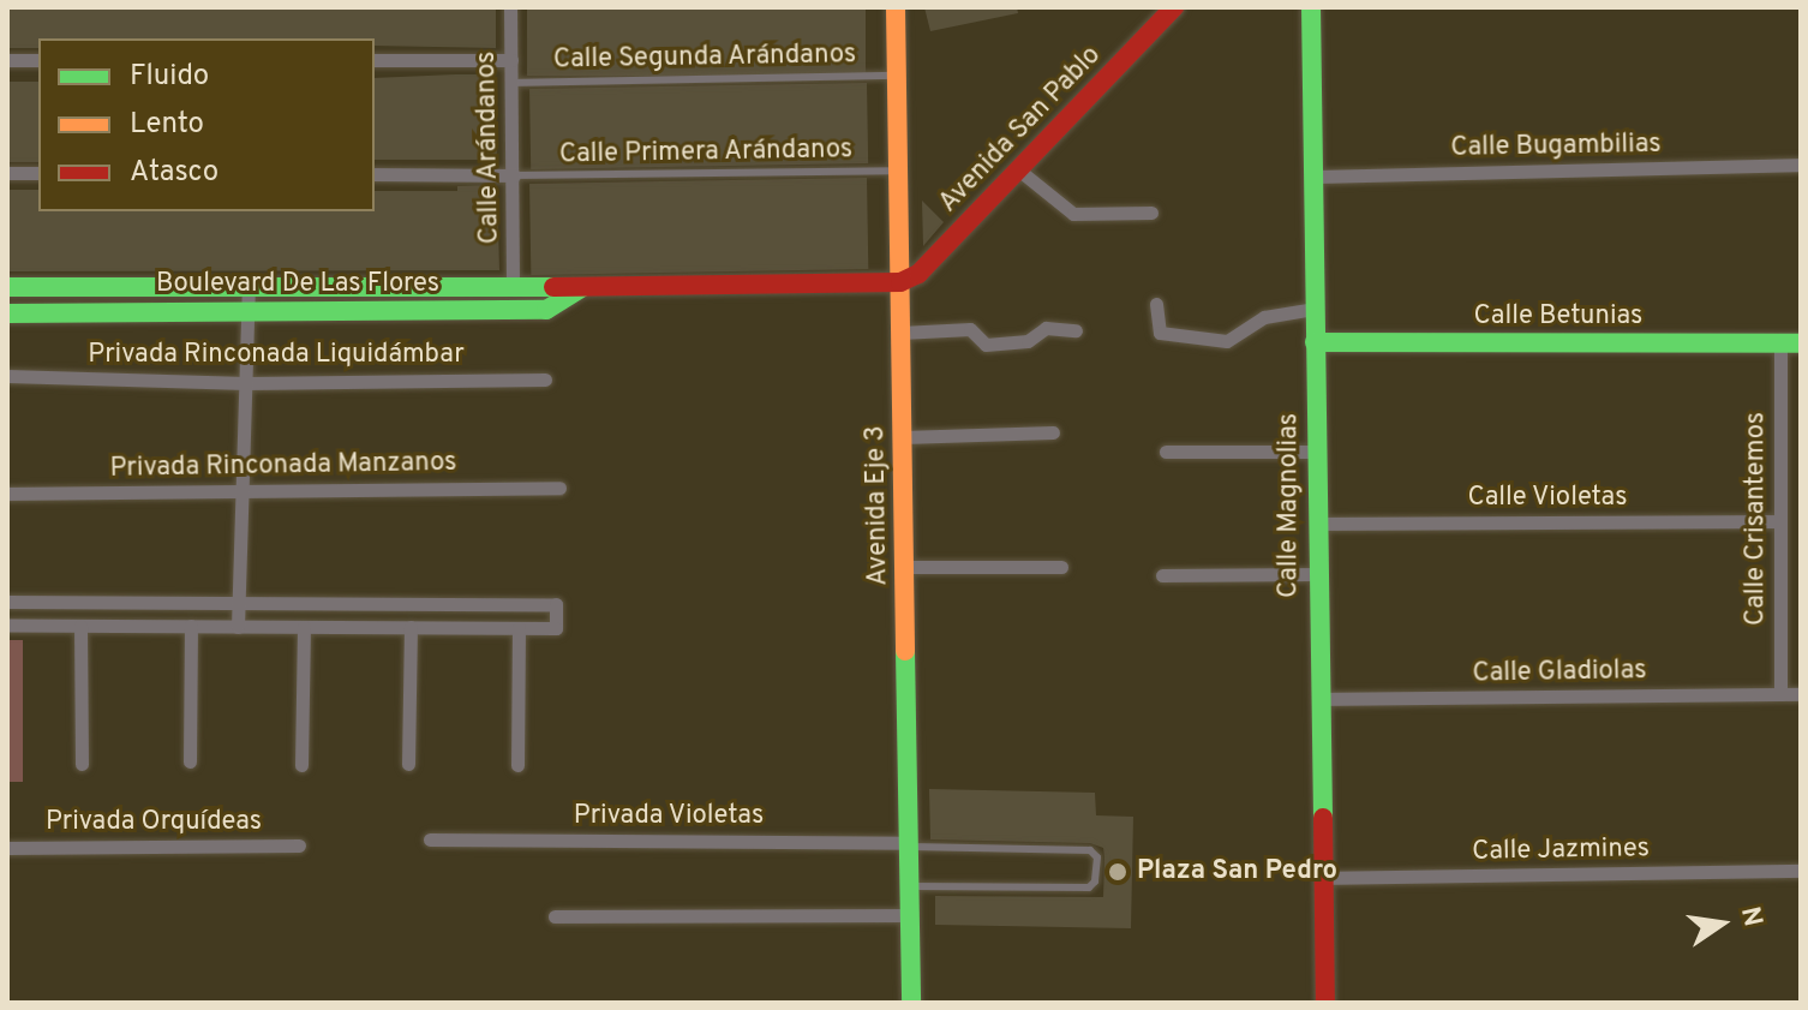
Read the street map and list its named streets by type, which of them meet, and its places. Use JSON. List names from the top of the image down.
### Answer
{
  "streets": {
    "main road": [
      "Avenida San Pablo",
      "Boulevard De Las Flores",
      "Calle Betunias",
      "Avenida Eje 3",
      "Calle Magnolias"
    ],
    "street": [
      "Calle Bugambilias",
      "Calle Arándanos",
      "Privada Rinconada Liquidámbar",
      "Privada Rinconada Manzanos",
      "Calle Violetas",
      "Calle Crisantemos",
      "Calle Gladiolas",
      "Privada Violetas",
      "Privada Orquídeas",
      "Calle Jazmines"
    ],
    "lane": ["Calle Segunda Arándanos", "Calle Primera Arándanos"]
  },
  "crossings": [
    ["Calle Segunda Arándanos", "Calle Arándanos"],
    ["Calle Segunda Arándanos", "Avenida Eje 3"],
    ["Avenida San Pablo", "Boulevard De Las Flores"],
    ["Avenida San Pablo", "Avenida Eje 3"],
    ["Calle Bugambilias", "Calle Magnolias"],
    ["Calle Arándanos", "Calle Primera Arándanos"],
    ["Calle Arándanos", "Boulevard De Las Flores"],
    ["Calle Primera Arándanos", "Avenida Eje 3"],
    ["Boulevard De Las Flores", "Avenida Eje 3"],
    ["Calle Betunias", "Calle Magnolias"],
    ["Calle Betunias", "Calle Crisantemos"],
    ["Calle Violetas", "Calle Magnolias"],
    ["Calle Violetas", "Calle Crisantemos"],
    ["Avenida Eje 3", "Privada Violetas"],
    ["Calle Magnolias", "Calle Gladiolas"],
    ["Calle Magnolias", "Calle Jazmines"],
    ["Calle Crisantemos", "Calle Gladiolas"]
  ],
  "places": ["Plaza San Pedro"],
  "legend": ["Fluido", "Lento", "Atasco"],
  "north": "right"
}
